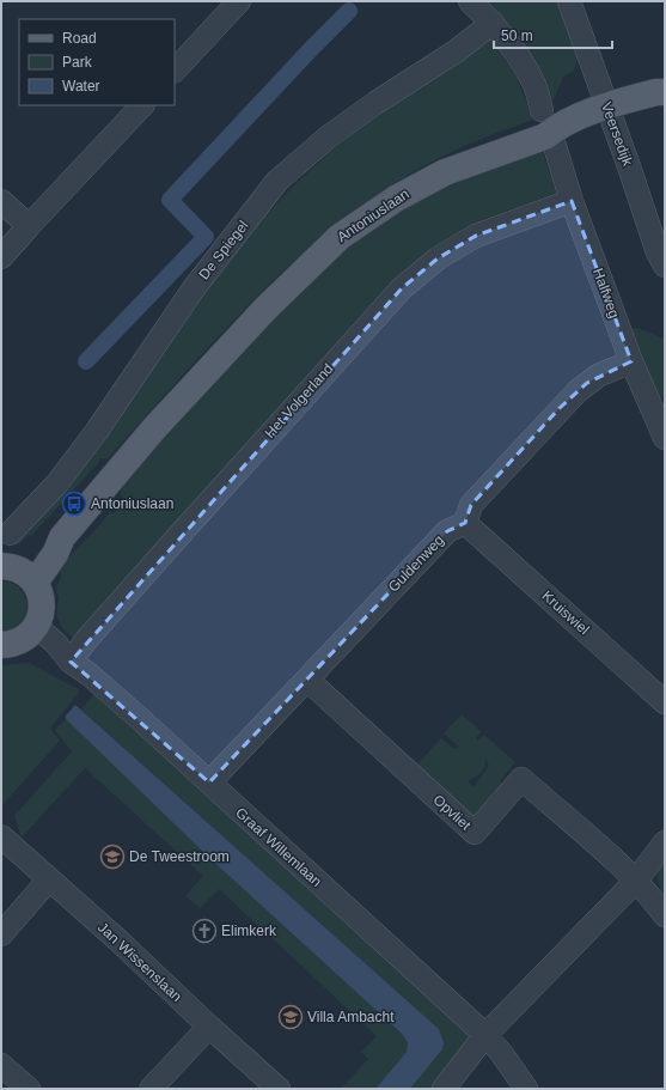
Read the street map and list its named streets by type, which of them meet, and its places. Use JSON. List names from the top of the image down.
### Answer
{
  "streets": {
    "main road": ["Antoniuslaan"],
    "street": [
      "Veersedijk",
      "De Spiegel",
      "Halfweg",
      "Het Volgerland",
      "Guldenweg",
      "Kruiswiel",
      "Opvliet",
      "Graaf Willemlaan",
      "Jan Wissenslaan"
    ]
  },
  "crossings": [
    ["Veersedijk", "Antoniuslaan"],
    ["Antoniuslaan", "Halfweg"],
    ["Halfweg", "Het Volgerland"],
    ["Het Volgerland", "Graaf Willemlaan"],
    ["Guldenweg", "Kruiswiel"],
    ["Guldenweg", "Opvliet"],
    ["Guldenweg", "Graaf Willemlaan"]
  ],
  "places": {
    "bus stop": ["Antoniuslaan"],
    "school or university": ["De Tweestroom", "Villa Ambacht"],
    "church": ["Elimkerk"]
  },
  "legend": ["Road", "Park", "Water"],
  "scale_bar": "50 m"
}
